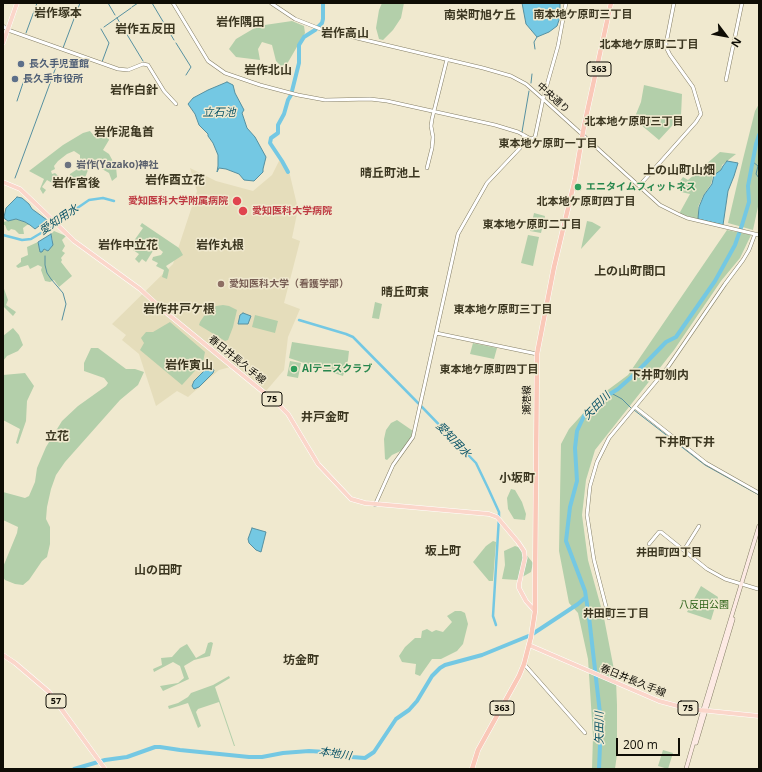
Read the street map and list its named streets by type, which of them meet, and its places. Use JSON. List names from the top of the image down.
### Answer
{
  "streets": {
    "highway": ["363", "瀬港線"],
    "main road": ["春日井長久手線", "75", "57"],
    "street": ["中央通り"]
  },
  "crossings": [
    ["363", "春日井長久手線"],
    ["363", "瀬港線"],
    ["中央通り", "瀬港線"],
    ["春日井長久手線", "瀬港線"]
  ],
  "districts": [
    "岩作塚本",
    "南本地ケ原町三丁目",
    "南栄町旭ケ丘",
    "岩作隅田",
    "岩作五反田",
    "岩作高山",
    "北本地ケ原町二丁目",
    "岩作北山",
    "岩作白針",
    "北本地ケ原町三丁目",
    "岩作泥亀首",
    "東本地ケ原町一丁目",
    "上の山町山畑",
    "晴丘町池上",
    "岩作酉立花",
    "岩作宮後",
    "北本地ケ原町四丁目",
    "東本地ケ原町二丁目",
    "岩作中立花",
    "岩作丸根",
    "上の山町間口",
    "晴丘町東",
    "岩作井戸ケ根",
    "東本地ケ原町三丁目",
    "岩作寅山",
    "東本地ケ原町四丁目",
    "下井町刎内",
    "井戸金町",
    "立花",
    "下井町下井",
    "小坂町",
    "坂上町",
    "井田町四丁目",
    "山の田町",
    "井田町三丁目",
    "坊金町"
  ],
  "water": [
    "立石池",
    "愛知用水",
    "矢田川",
    "本地川"
  ],
  "parks": ["八反田公園"],
  "places": [
    "長久手児童館",
    "長久手市役所",
    "岩作(Yazako)神社",
    "エニタイムフィットネス",
    "愛知医科大学附属病院",
    "愛知医科大学病院",
    "愛知医科大学（看護学部）",
    "AIテニスクラブ"
  ],
  "scale_bar": "200 m",
  "north": "bottom right"
}
